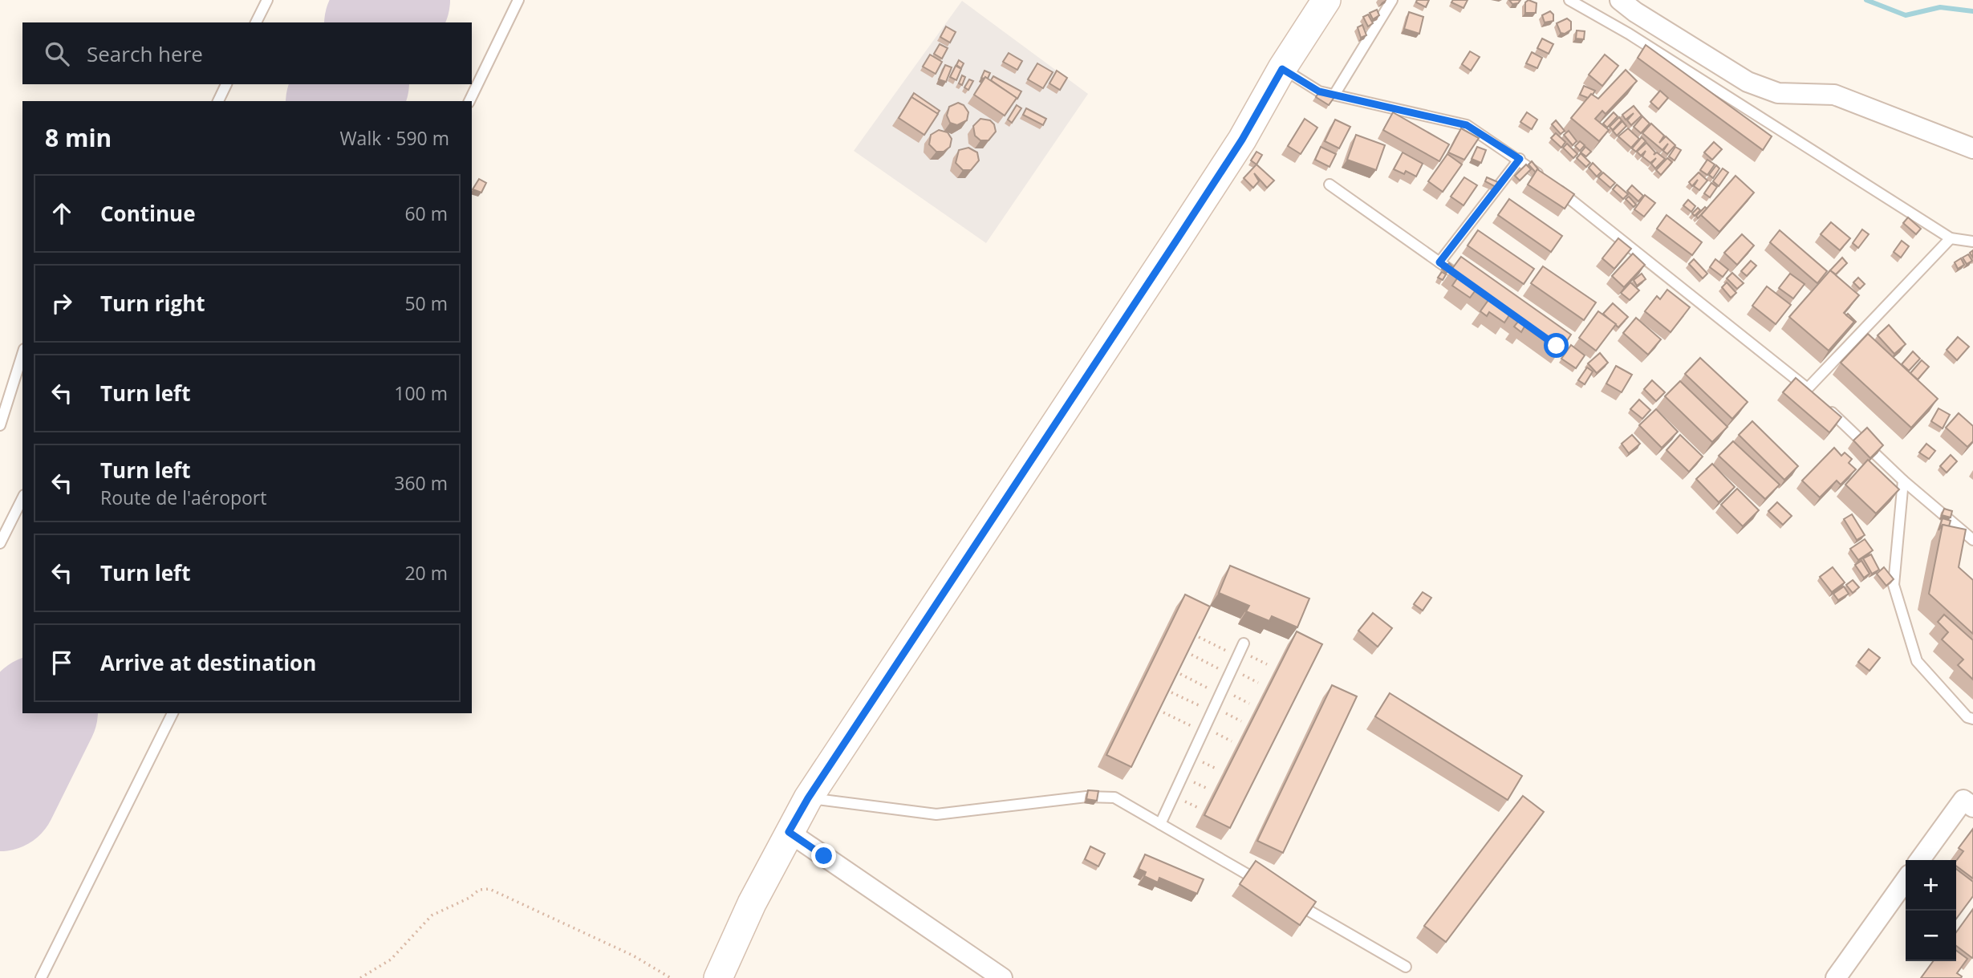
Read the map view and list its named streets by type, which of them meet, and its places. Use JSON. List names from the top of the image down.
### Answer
{
  "page": {
    "search": "Search here",
    "heading": ["8 min", "Walk · 590 m"],
    "list": [
      ["Continue", "60 m"],
      ["Turn right", "50 m"],
      ["Turn left", "100 m"],
      ["Turn left", "Route de l'aéroport", "360 m"],
      ["Turn left", "20 m"],
      "Arrive at destination"
    ],
    "map_buttons": ["+", "−"]
  }
}
